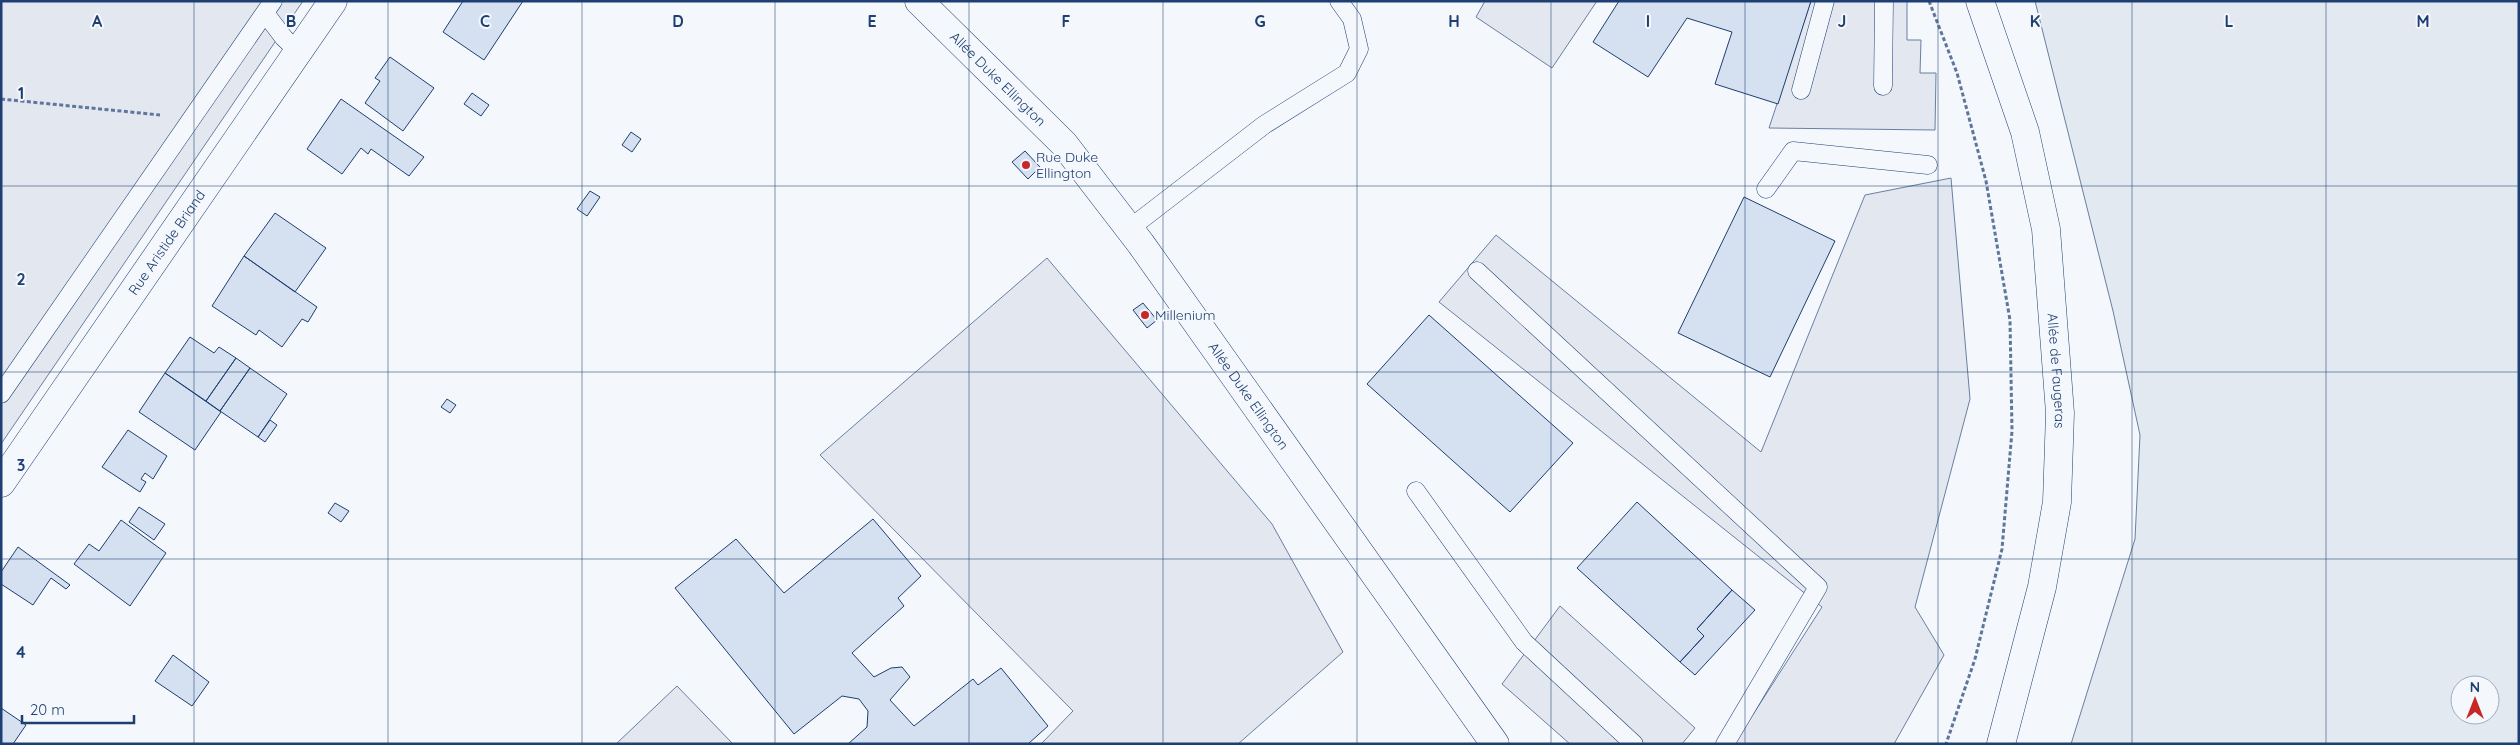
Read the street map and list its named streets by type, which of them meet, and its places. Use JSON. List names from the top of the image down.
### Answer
{
  "streets": {
    "street": ["Allée Duke Ellington", "Rue Aristide Briand", "Allée de Faugeras"]
  },
  "places": ["Rue Duke Ellington", "Millenium"],
  "scale_bar": "20 m",
  "north": "top",
  "grid": {
    "columns": [
      "A",
      "B",
      "C",
      "D",
      "E",
      "F",
      "G",
      "H",
      "I",
      "J",
      "K",
      "L",
      "M"
    ],
    "rows": [
      "1",
      "2",
      "3",
      "4"
    ]
  }
}
